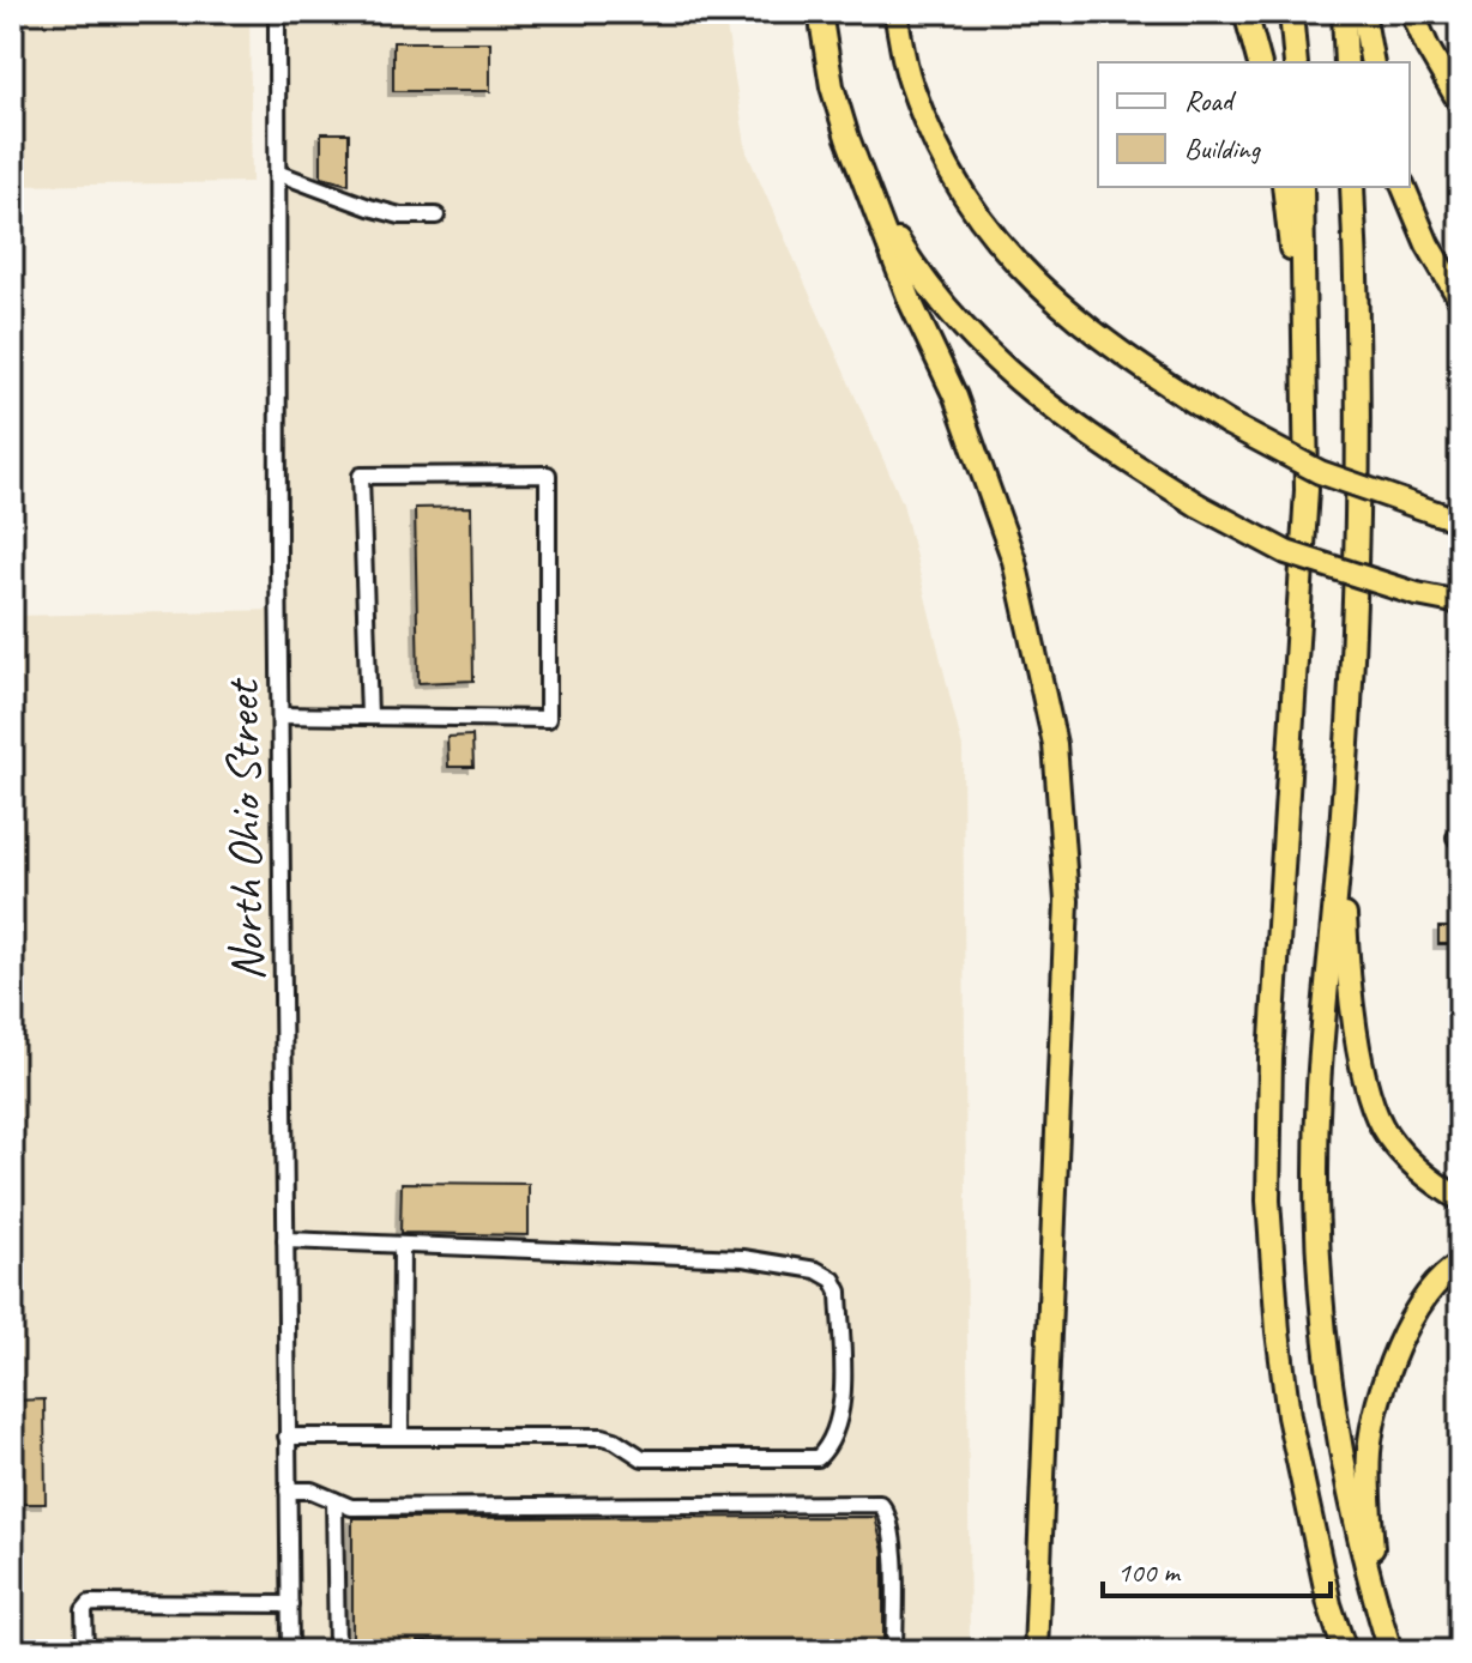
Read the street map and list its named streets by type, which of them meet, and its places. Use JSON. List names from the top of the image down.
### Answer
{
  "streets": {
    "street": ["North Ohio Street"]
  },
  "legend": ["Road", "Building"],
  "scale_bar": "100 m"
}
